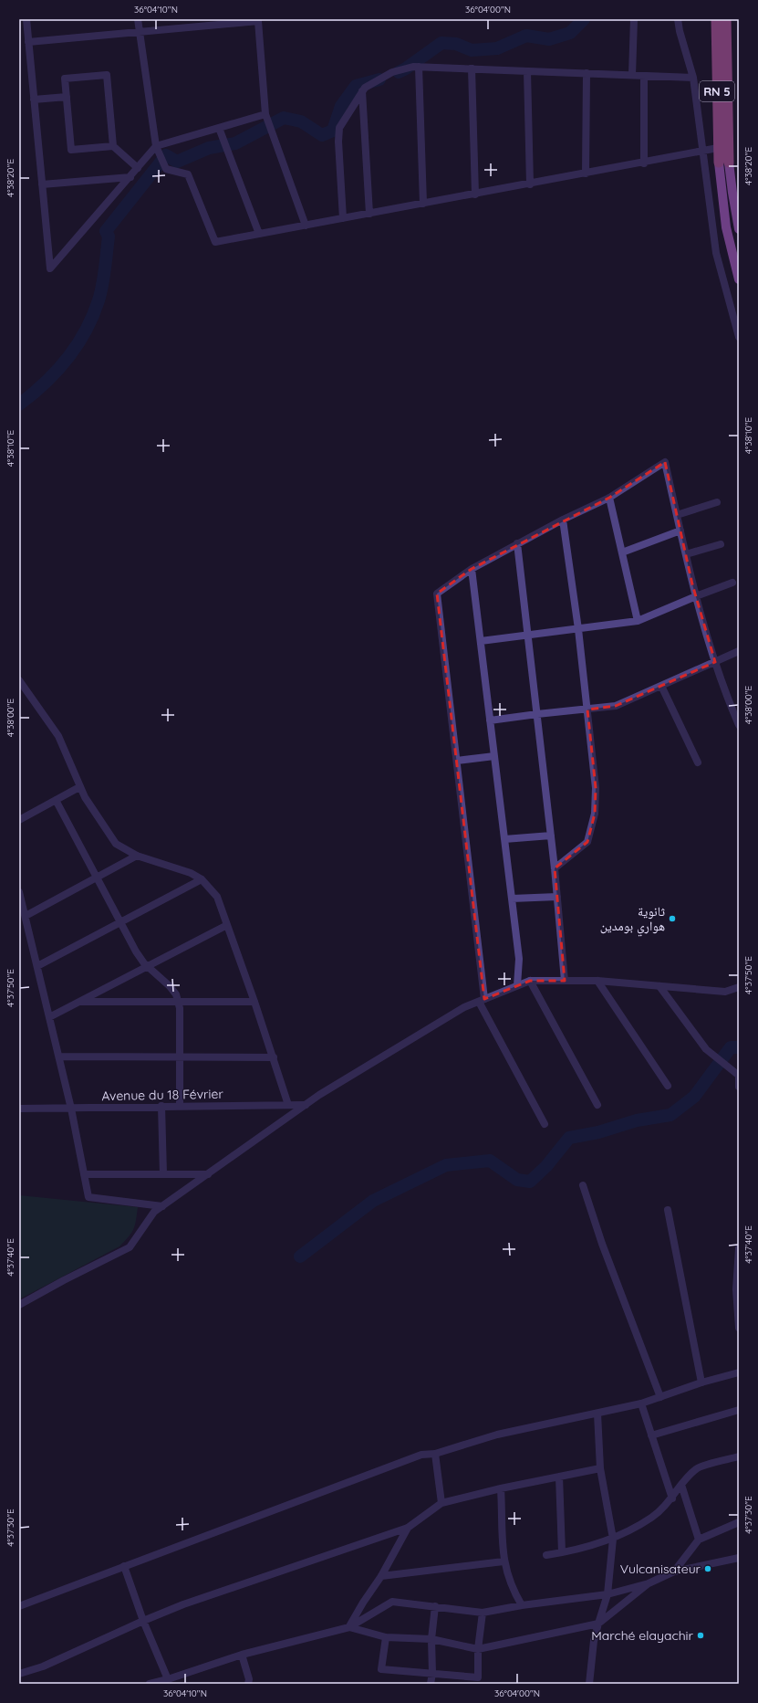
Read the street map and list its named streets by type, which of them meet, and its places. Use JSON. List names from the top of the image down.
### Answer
{
  "streets": {
    "highway": ["RN 5"],
    "street": ["Avenue du 18 Février"]
  },
  "places": ["ثانوية هواري بومدين", "Vulcanisateur", "Marché elayachir"],
  "coordinates": [
    "36°04'10\"N",
    "36°04'00\"N",
    "4°38'20\"E",
    "4°38'10\"E",
    "4°38'00\"E",
    "4°37'50\"E",
    "4°37'40\"E",
    "4°37'30\"E"
  ]
}
